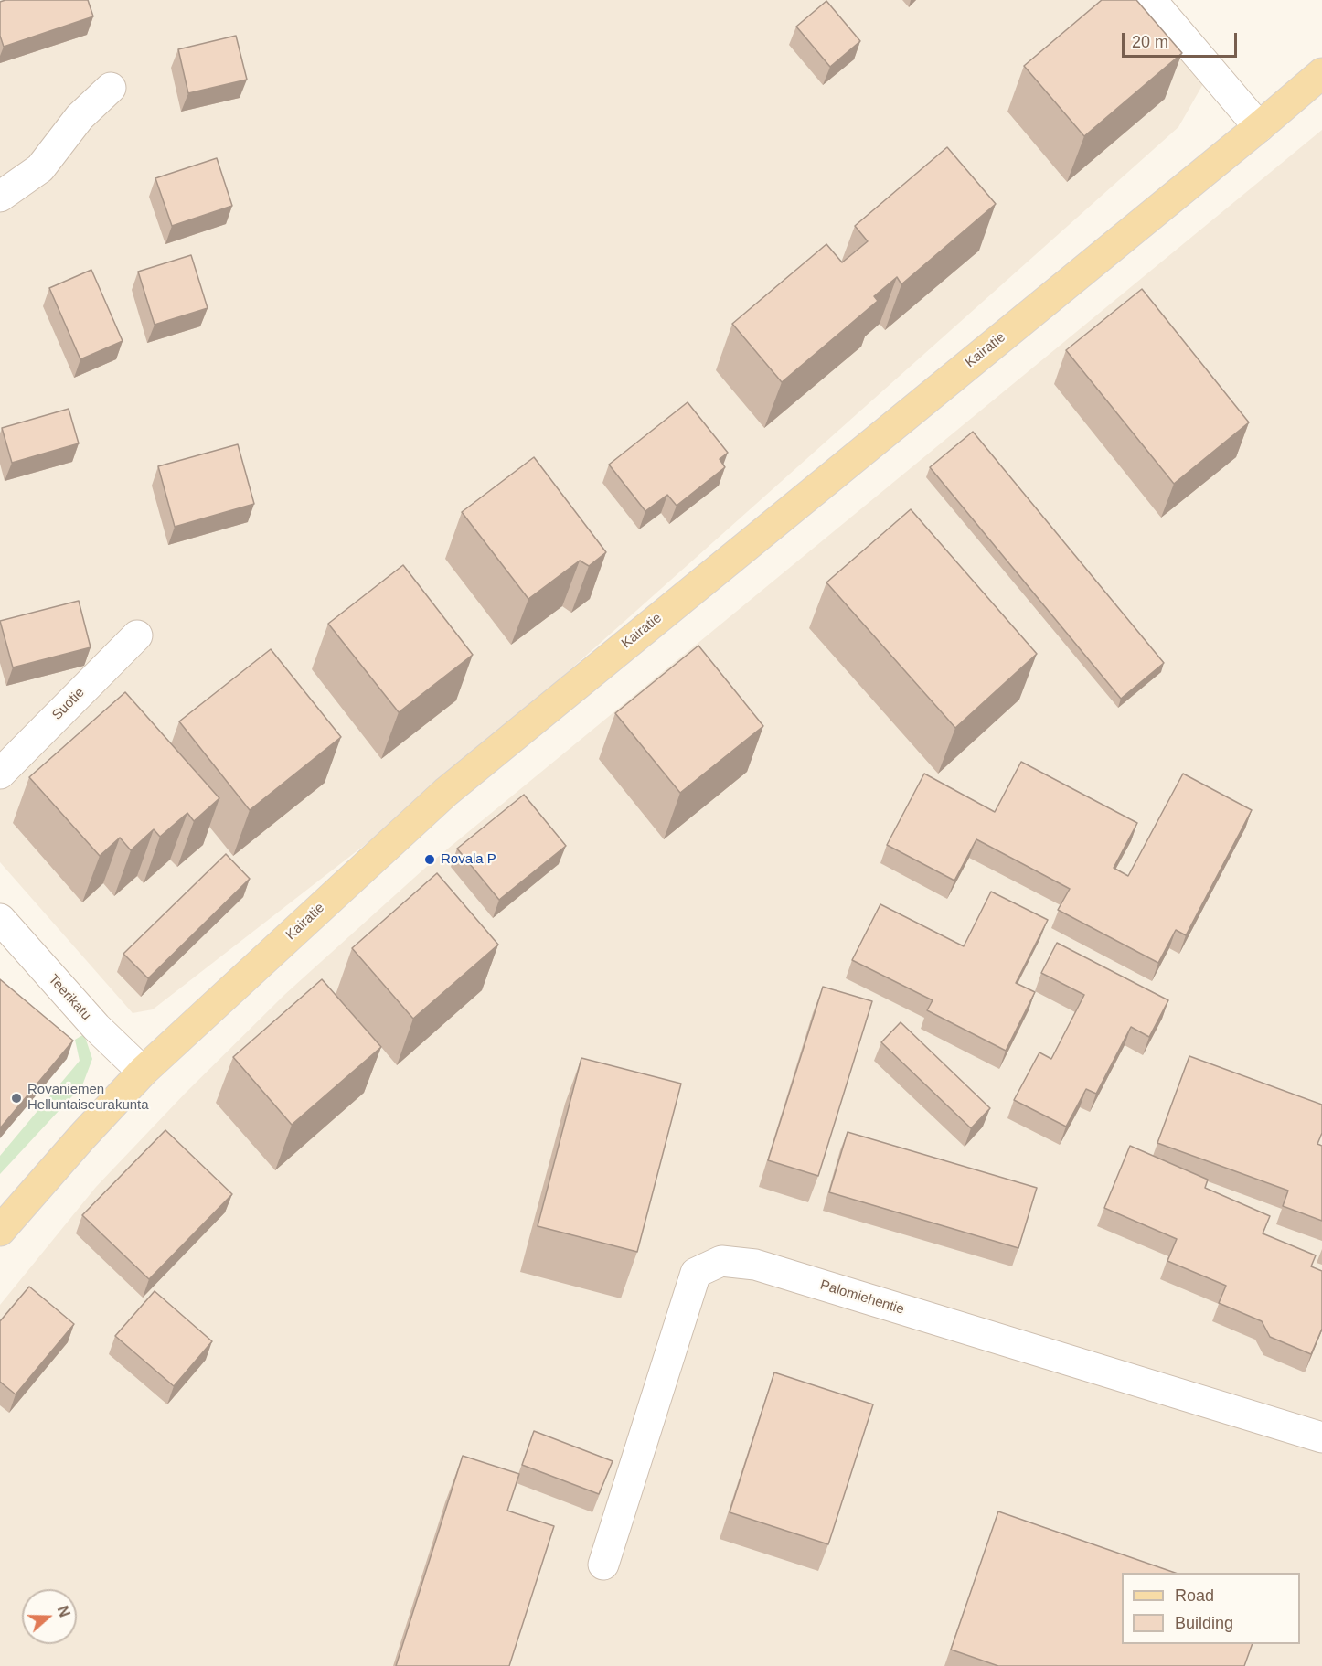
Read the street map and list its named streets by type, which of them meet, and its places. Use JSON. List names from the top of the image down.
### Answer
{
  "streets": {
    "main road": ["Kairatie"],
    "street": ["Suotie", "Teerikatu", "Palomiehentie"]
  },
  "crossings": [
    ["Kairatie", "Teerikatu"]
  ],
  "places": ["Rovala P", "Rovaniemen Helluntaiseurakunta"],
  "legend": ["Road", "Building"],
  "scale_bar": "20 m",
  "north": "right"
}
